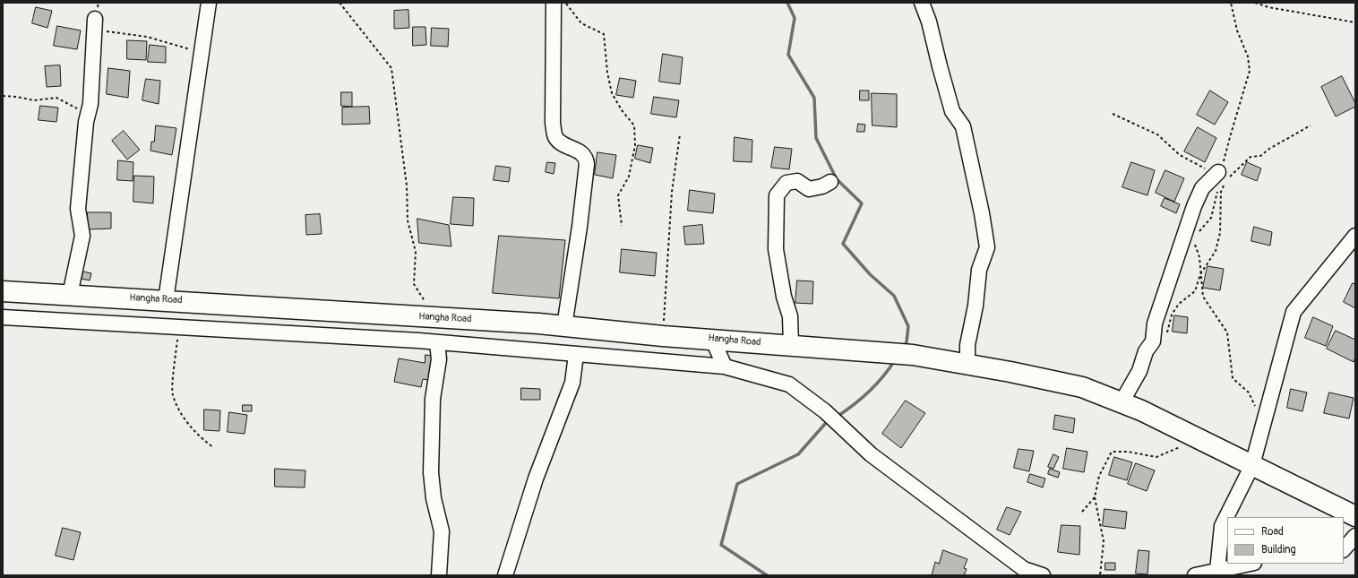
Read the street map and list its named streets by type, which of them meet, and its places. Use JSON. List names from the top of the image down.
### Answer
{
  "streets": {
    "highway": ["Hangha Road"]
  },
  "legend": ["Road", "Building"]
}
